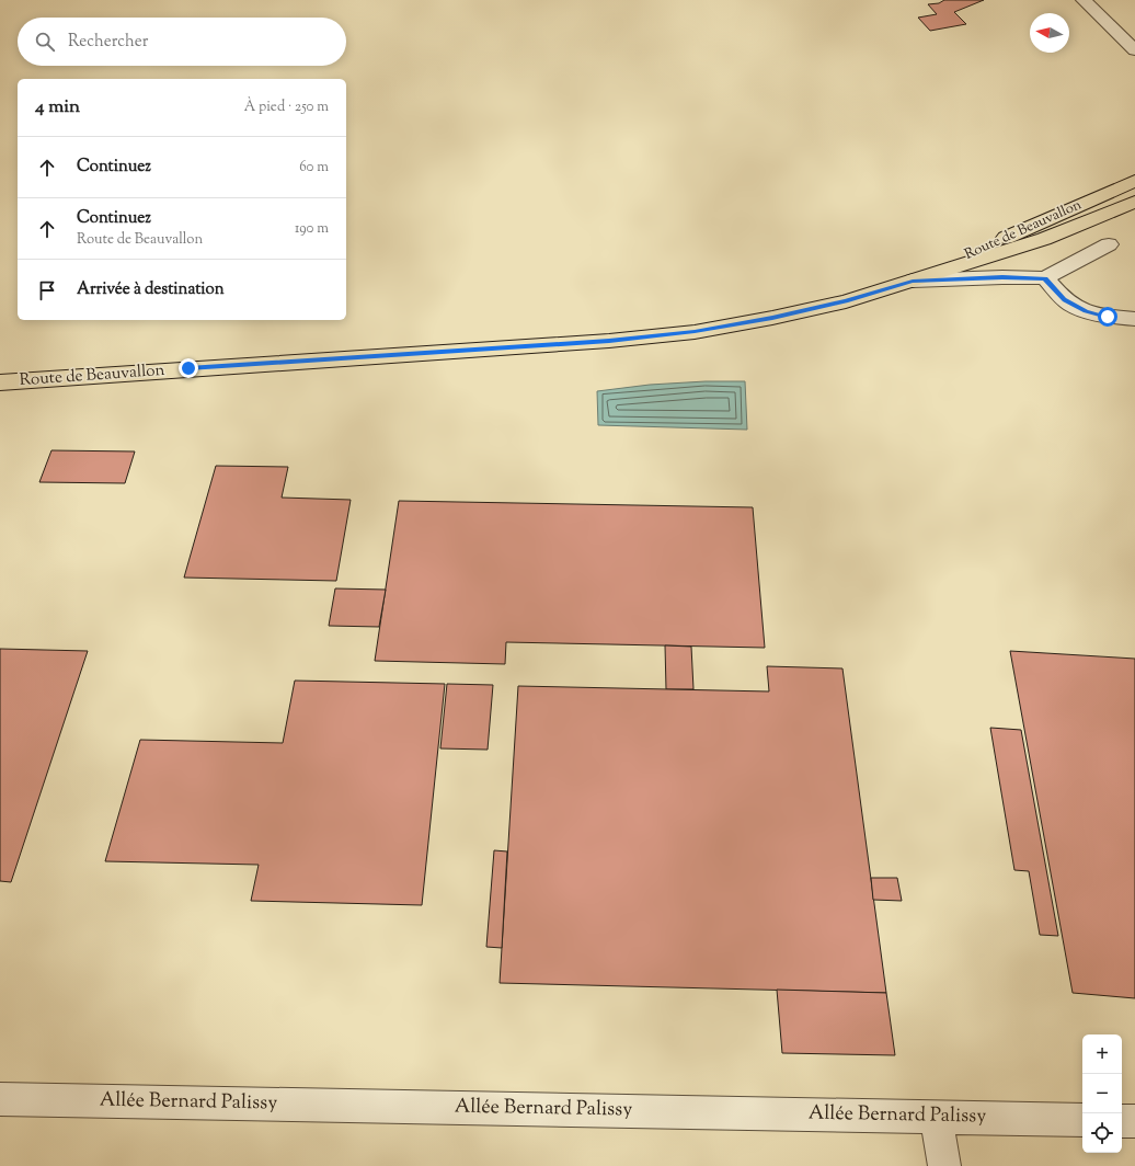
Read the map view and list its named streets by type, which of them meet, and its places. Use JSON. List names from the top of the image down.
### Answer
{
  "streets": {
    "main road": ["Route de Beauvallon"],
    "street": ["Allée Bernard Palissy"]
  },
  "north": "left",
  "page": {
    "search": "Rechercher",
    "heading": ["4 min", "À pied · 250 m"],
    "list": [
      ["Continuez", "60 m"],
      ["Continuez", "Route de Beauvallon", "190 m"],
      "Arrivée à destination"
    ],
    "map_buttons": ["+", "−"]
  }
}
